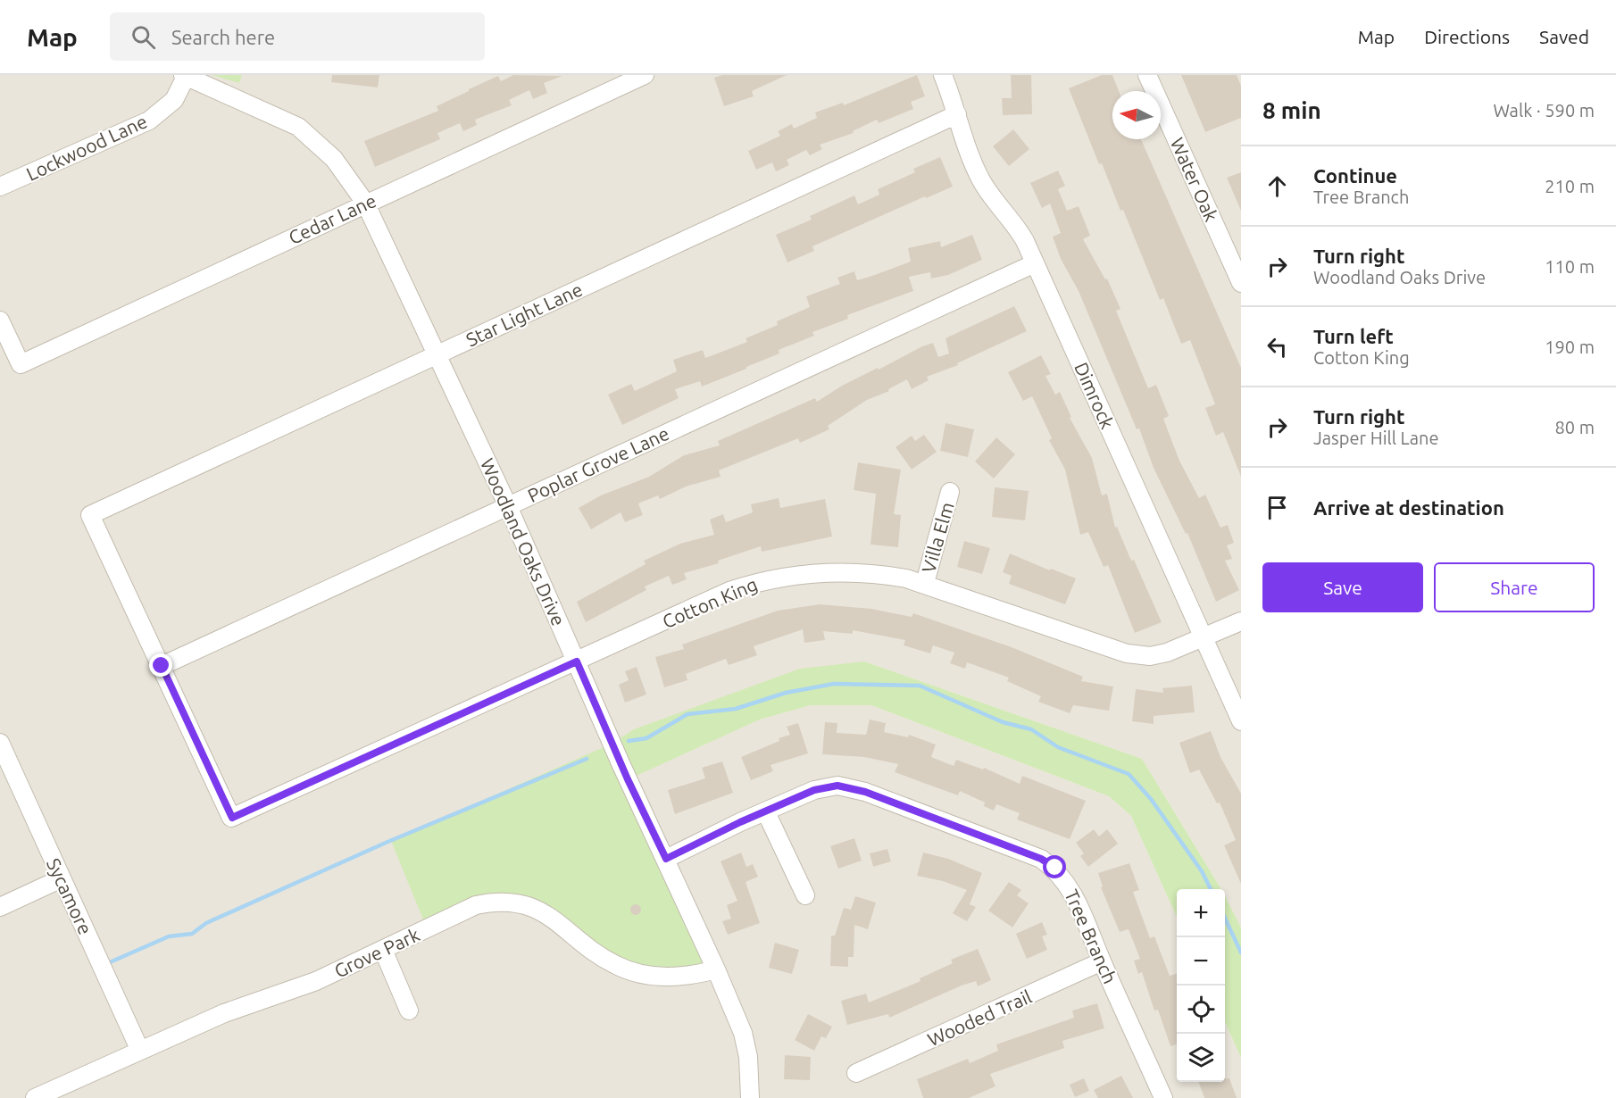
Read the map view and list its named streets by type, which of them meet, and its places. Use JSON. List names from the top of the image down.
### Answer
{
  "streets": {
    "street": [
      "Lockwood Lane",
      "Water Oak",
      "Cedar Lane",
      "Star Light Lane",
      "Dimrock",
      "Poplar Grove Lane",
      "Villa Elm",
      "Woodland Oaks Drive",
      "Cotton King",
      "Sycamore",
      "Tree Branch",
      "Grove Park",
      "Wooded Trail"
    ]
  },
  "crossings": [
    ["Lockwood Lane", "Woodland Oaks Drive"],
    ["Cedar Lane", "Woodland Oaks Drive"],
    ["Star Light Lane", "Dimrock"],
    ["Star Light Lane", "Poplar Grove Lane"],
    ["Star Light Lane", "Woodland Oaks Drive"],
    ["Star Light Lane", "Cotton King"],
    ["Dimrock", "Poplar Grove Lane"],
    ["Dimrock", "Cotton King"],
    ["Poplar Grove Lane", "Woodland Oaks Drive"],
    ["Poplar Grove Lane", "Cotton King"],
    ["Villa Elm", "Cotton King"],
    ["Woodland Oaks Drive", "Cotton King"],
    ["Woodland Oaks Drive", "Tree Branch"],
    ["Woodland Oaks Drive", "Grove Park"],
    ["Sycamore", "Grove Park"],
    ["Tree Branch", "Wooded Trail"]
  ],
  "north": "left",
  "page": {
    "header": "Map",
    "search": "Search here",
    "nav": ["Map", "Directions", "Saved"],
    "heading": ["8 min", "Walk · 590 m"],
    "list": [
      ["Continue", "Tree Branch", "210 m"],
      ["Turn right", "Woodland Oaks Drive", "110 m"],
      ["Turn left", "Cotton King", "190 m"],
      ["Turn right", "Jasper Hill Lane", "80 m"],
      "Arrive at destination"
    ],
    "buttons": ["Save", "Share"],
    "map_buttons": ["+", "−"]
  }
}
